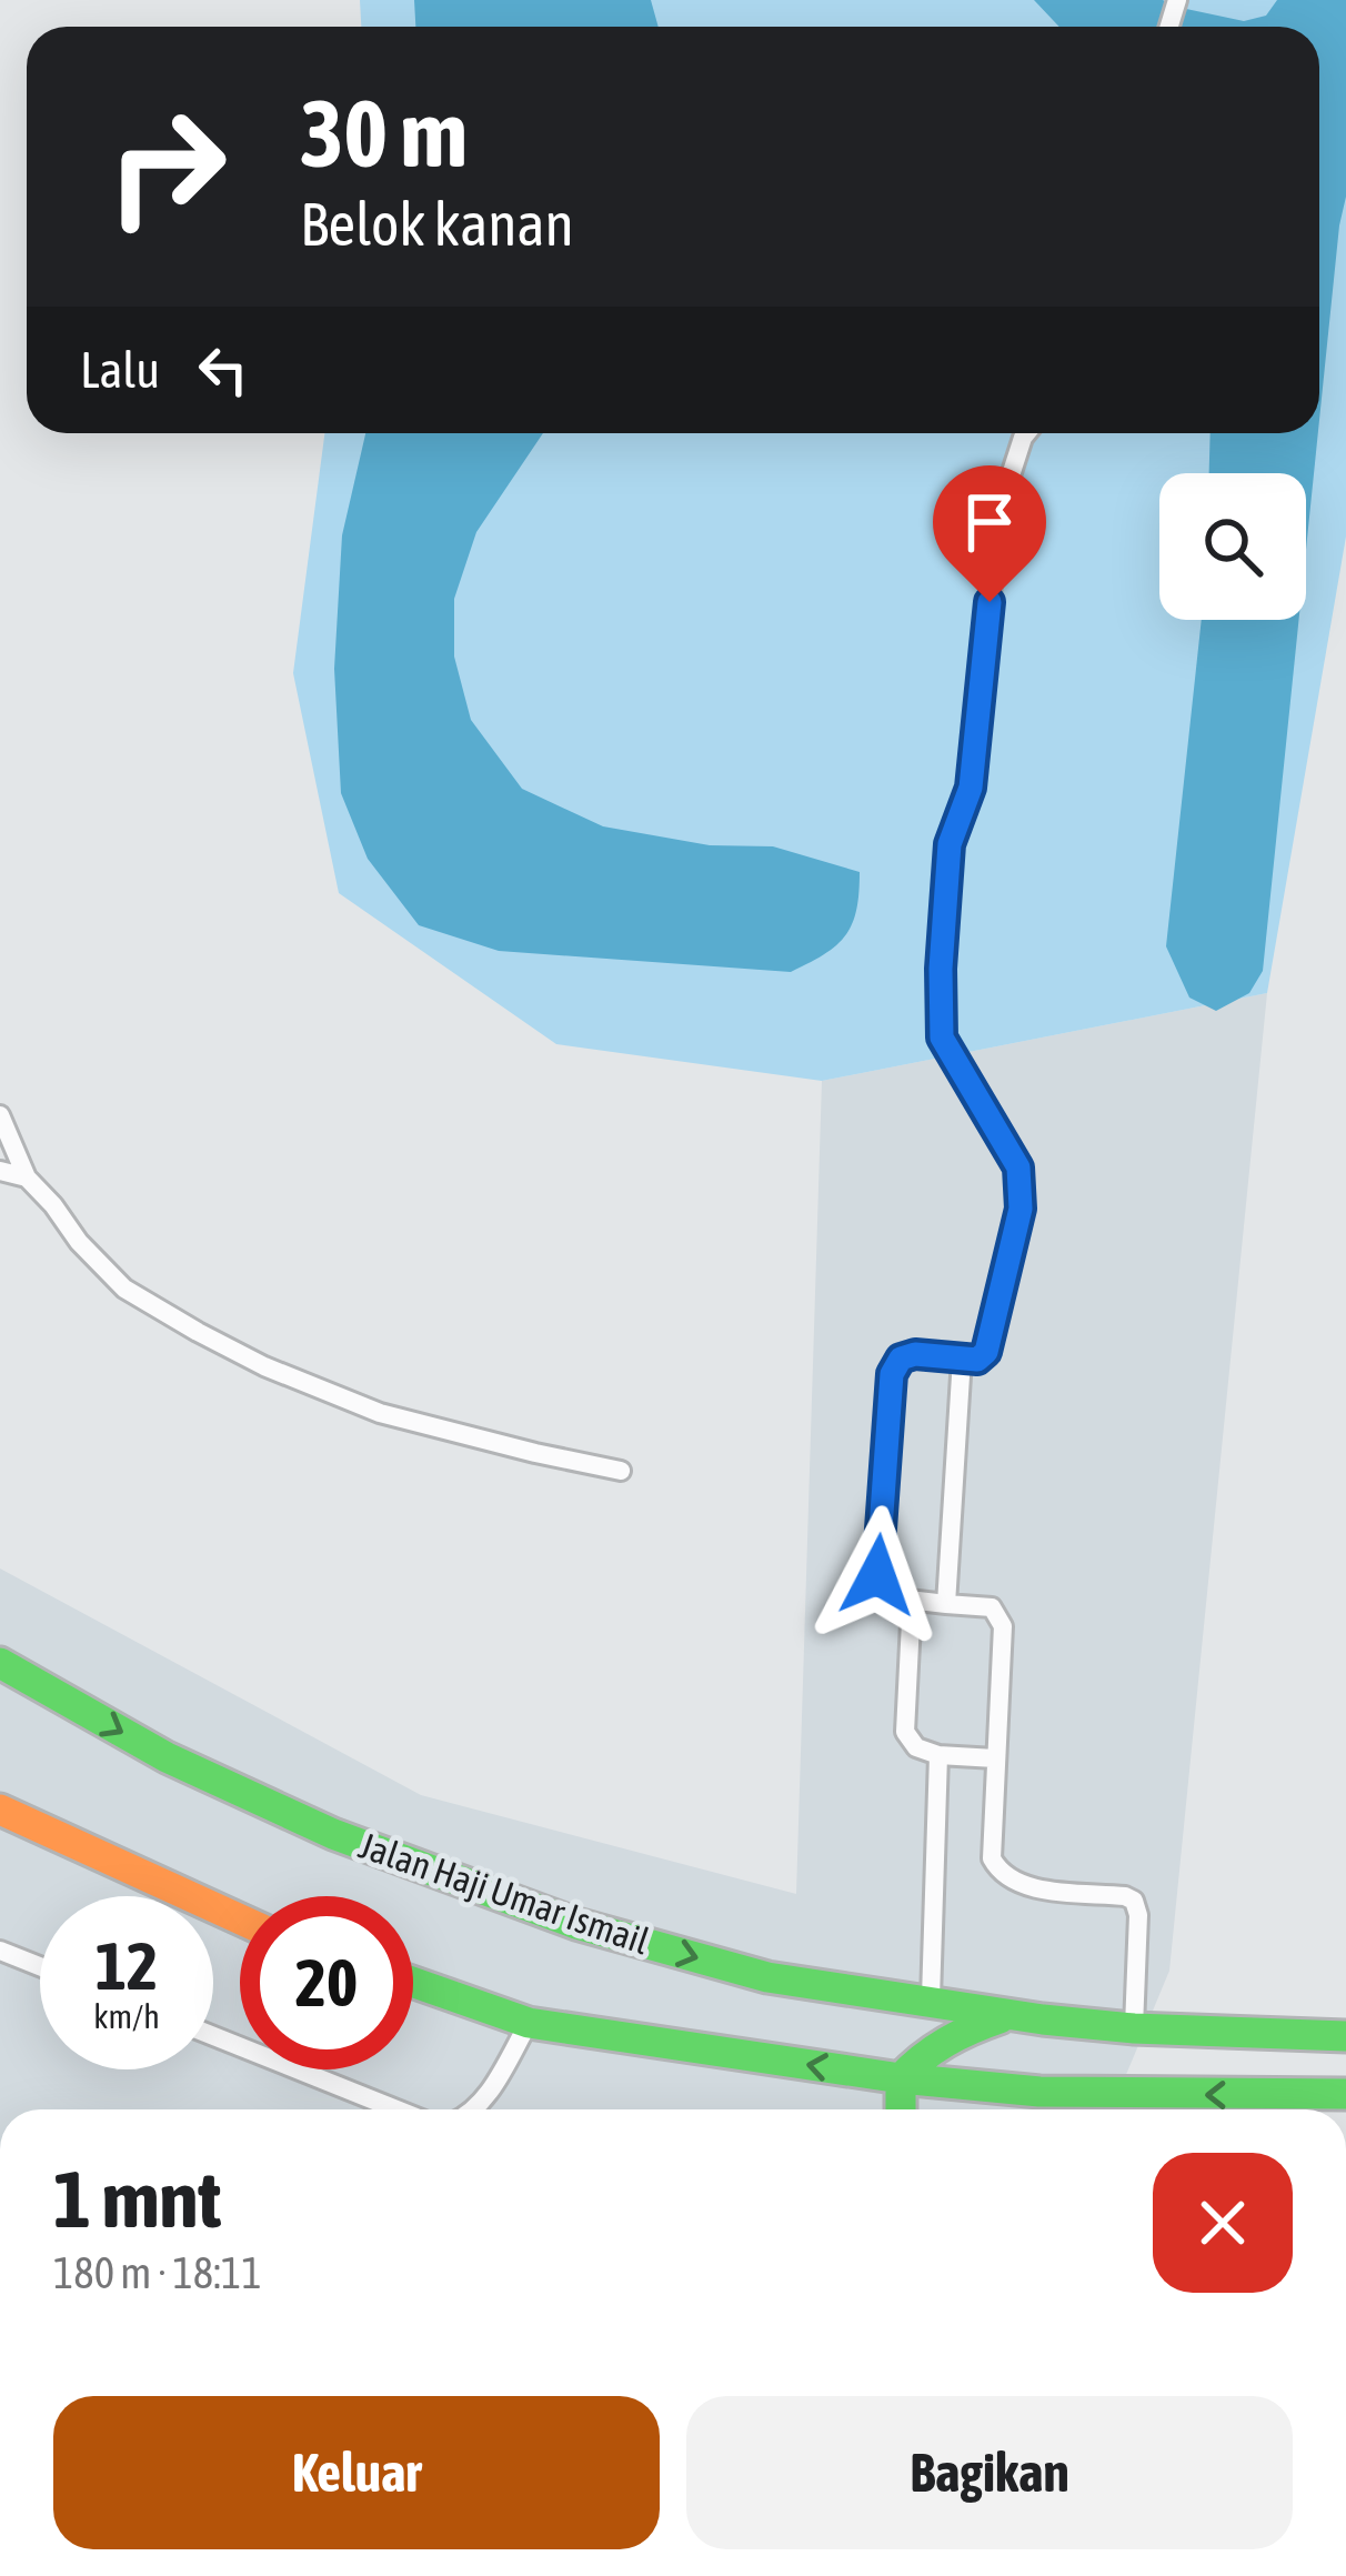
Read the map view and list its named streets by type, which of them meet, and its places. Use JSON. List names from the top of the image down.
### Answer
{
  "streets": {
    "main road": ["Jalan Haji Umar Ismail"]
  },
  "page": {
    "turn": ["30 m", "Belok kanan"],
    "then": "Lalu",
    "speed": "12 km/h",
    "limit": "20",
    "heading": ["1 mnt", "180 m · 18:11"],
    "buttons": ["Keluar", "Bagikan"]
  }
}
